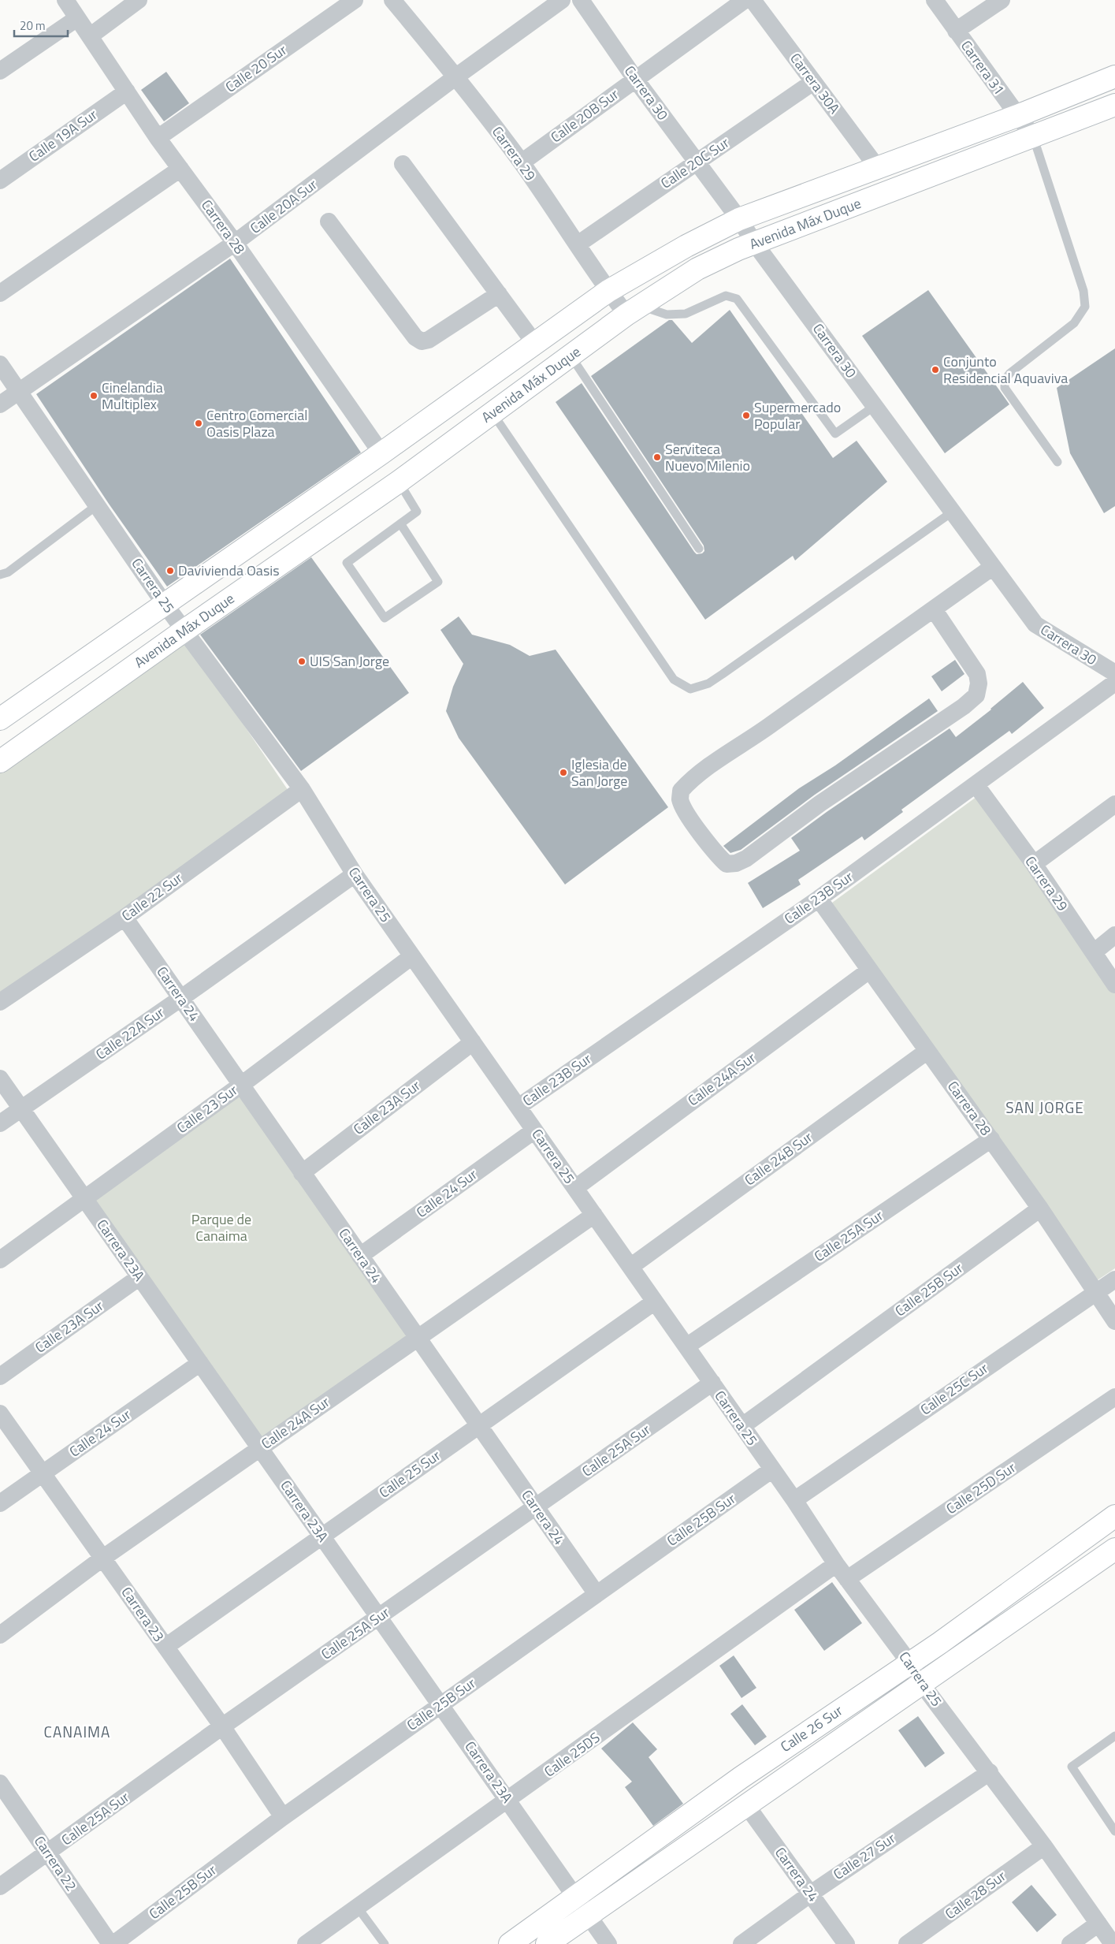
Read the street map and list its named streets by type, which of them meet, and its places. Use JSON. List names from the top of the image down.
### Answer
{
  "streets": {
    "main road": ["Avenida Máx Duque", "Calle 26 Sur"],
    "street": [
      "Carrera 31",
      "Calle 20 Sur",
      "Carrera 30A",
      "Carrera 30",
      "Calle 20B Sur",
      "Calle 19A Sur",
      "Carrera 29",
      "Calle 20C Sur",
      "Calle 20A Sur",
      "Carrera 28",
      "Carrera 25",
      "Calle 22 Sur",
      "Calle 23B Sur",
      "Carrera 24",
      "Calle 22A Sur",
      "Calle 24A Sur",
      "Calle 23A Sur",
      "Calle 23 Sur",
      "Calle 24B Sur",
      "Calle 24 Sur",
      "Calle 25A Sur",
      "Carrera 23A",
      "Calle 25B Sur",
      "Calle 25C Sur",
      "Calle 25 Sur",
      "Calle 25D Sur",
      "Carrera 23",
      "Calle 25DS",
      "Calle 27 Sur",
      "Carrera 22",
      "Calle 28 Sur"
    ]
  },
  "crossings": [
    ["Carrera 31", "Avenida Máx Duque"],
    ["Calle 20 Sur", "Carrera 28"],
    ["Carrera 30A", "Calle 20C Sur"],
    ["Carrera 30A", "Avenida Máx Duque"],
    ["Carrera 30", "Calle 20B Sur"],
    ["Carrera 30", "Calle 20C Sur"],
    ["Carrera 30", "Avenida Máx Duque"],
    ["Calle 20B Sur", "Carrera 29"],
    ["Calle 19A Sur", "Carrera 28"],
    ["Carrera 29", "Calle 20C Sur"],
    ["Carrera 29", "Calle 20A Sur"],
    ["Carrera 29", "Avenida Máx Duque"],
    ["Carrera 29", "Calle 23B Sur"],
    ["Calle 20A Sur", "Carrera 28"],
    ["Calle 20A Sur", "Carrera 25"],
    ["Avenida Máx Duque", "Carrera 28"],
    ["Avenida Máx Duque", "Carrera 25"],
    ["Carrera 28", "Calle 23B Sur"],
    ["Carrera 28", "Calle 24A Sur"],
    ["Carrera 28", "Calle 24B Sur"],
    ["Carrera 28", "Calle 25A Sur"],
    ["Carrera 28", "Calle 25B Sur"],
    ["Carrera 28", "Calle 25C Sur"],
    ["Carrera 25", "Calle 22 Sur"],
    ["Carrera 25", "Calle 23B Sur"],
    ["Carrera 25", "Calle 22A Sur"],
    ["Carrera 25", "Calle 24A Sur"],
    ["Carrera 25", "Calle 23A Sur"],
    ["Carrera 25", "Calle 23 Sur"],
    ["Carrera 25", "Calle 24B Sur"],
    ["Carrera 25", "Calle 24 Sur"],
    ["Carrera 25", "Calle 25A Sur"],
    ["Carrera 25", "Calle 25B Sur"],
    ["Carrera 25", "Calle 25C Sur"],
    ["Carrera 25", "Calle 25 Sur"],
    ["Carrera 25", "Calle 25D Sur"],
    ["Carrera 25", "Calle 26 Sur"],
    ["Carrera 25", "Calle 25DS"],
    ["Carrera 25", "Calle 27 Sur"],
    ["Carrera 25", "Calle 28 Sur"],
    ["Calle 22 Sur", "Carrera 24"],
    ["Carrera 24", "Calle 22A Sur"],
    ["Carrera 24", "Calle 24A Sur"],
    ["Carrera 24", "Calle 23A Sur"],
    ["Carrera 24", "Calle 23 Sur"],
    ["Carrera 24", "Calle 24 Sur"],
    ["Carrera 24", "Calle 25A Sur"],
    ["Carrera 24", "Calle 25B Sur"],
    ["Carrera 24", "Calle 25 Sur"],
    ["Carrera 24", "Calle 26 Sur"],
    ["Carrera 24", "Calle 27 Sur"],
    ["Calle 22A Sur", "Carrera 23A"],
    ["Calle 24A Sur", "Carrera 23A"],
    ["Calle 24A Sur", "Carrera 23"],
    ["Calle 23A Sur", "Carrera 23A"],
    ["Calle 23 Sur", "Carrera 23A"],
    ["Calle 24 Sur", "Carrera 23A"],
    ["Calle 24 Sur", "Carrera 23"],
    ["Calle 25A Sur", "Carrera 23A"],
    ["Calle 25A Sur", "Carrera 23"],
    ["Calle 25A Sur", "Carrera 22"],
    ["Carrera 23A", "Calle 25B Sur"],
    ["Carrera 23A", "Calle 25 Sur"],
    ["Carrera 23A", "Calle 26 Sur"],
    ["Carrera 23A", "Calle 25DS"],
    ["Calle 25B Sur", "Carrera 23"],
    ["Calle 25 Sur", "Carrera 23"]
  ],
  "districts": ["SAN JORGE", "CANAIMA"],
  "parks": ["Parque de Canaima"],
  "places": [
    "Conjunto Residencial Aquaviva",
    "Cinelandia Multiplex",
    "Supermercado Popular",
    "Centro Comercial Oasis Plaza",
    "Serviteca Nuevo Milenio",
    "Davivienda Oasis",
    "UIS San Jorge",
    "Iglesia de San Jorge"
  ],
  "scale_bar": "20 m"
}
